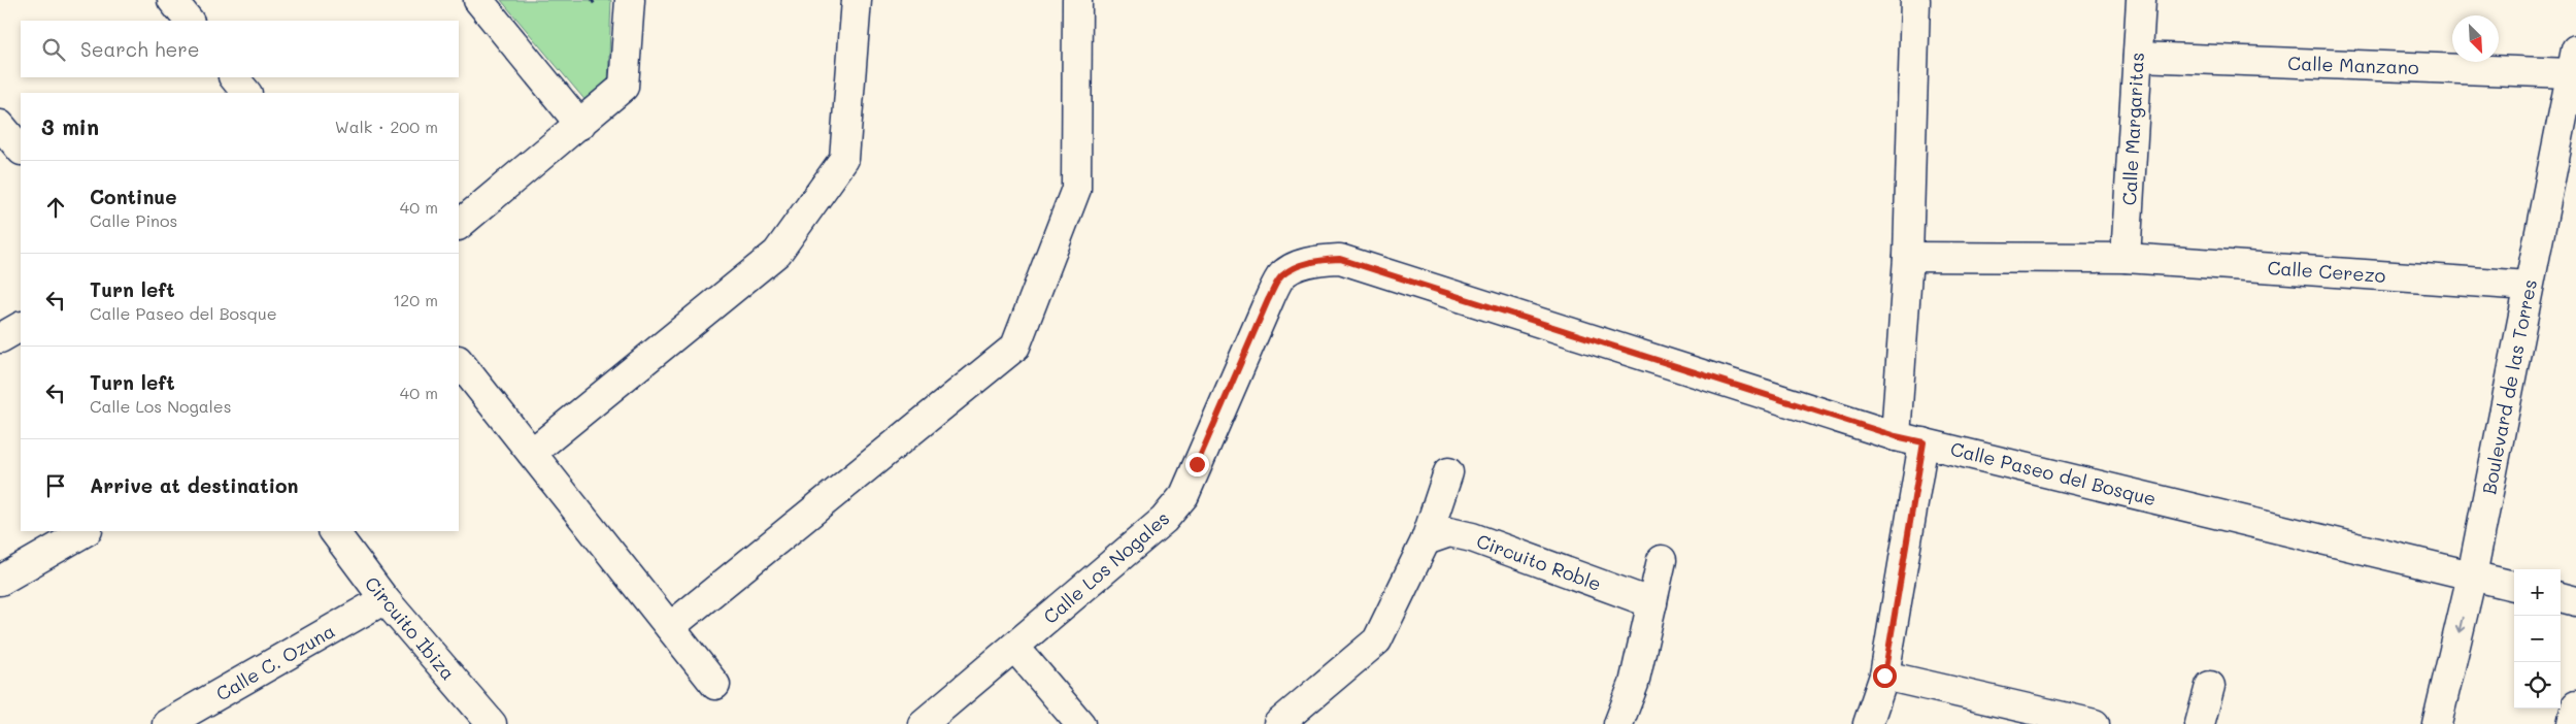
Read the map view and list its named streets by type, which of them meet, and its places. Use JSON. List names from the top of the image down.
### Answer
{
  "streets": {
    "street": [
      "Calle Manzano",
      "Calle Margaritas",
      "Calle Cerezo",
      "Boulevard de las Torres",
      "Calle Paseo del Bosque",
      "Circuito Roble",
      "Calle Los Nogales",
      "Circuito Ibiza",
      "Calle C. Ozuna"
    ]
  },
  "crossings": [
    ["Calle Manzano", "Calle Margaritas"],
    ["Calle Manzano", "Boulevard de las Torres"],
    ["Calle Margaritas", "Calle Cerezo"],
    ["Calle Cerezo", "Boulevard de las Torres"],
    ["Boulevard de las Torres", "Calle Paseo del Bosque"],
    ["Calle Paseo del Bosque", "Calle Los Nogales"],
    ["Circuito Ibiza", "Calle C. Ozuna"]
  ],
  "north": "bottom right",
  "page": {
    "search": "Search here",
    "heading": ["3 min", "Walk · 200 m"],
    "list": [
      ["Continue", "Calle Pinos", "40 m"],
      ["Turn left", "Calle Paseo del Bosque", "120 m"],
      ["Turn left", "Calle Los Nogales", "40 m"],
      "Arrive at destination"
    ],
    "map_buttons": ["+", "−"]
  }
}
